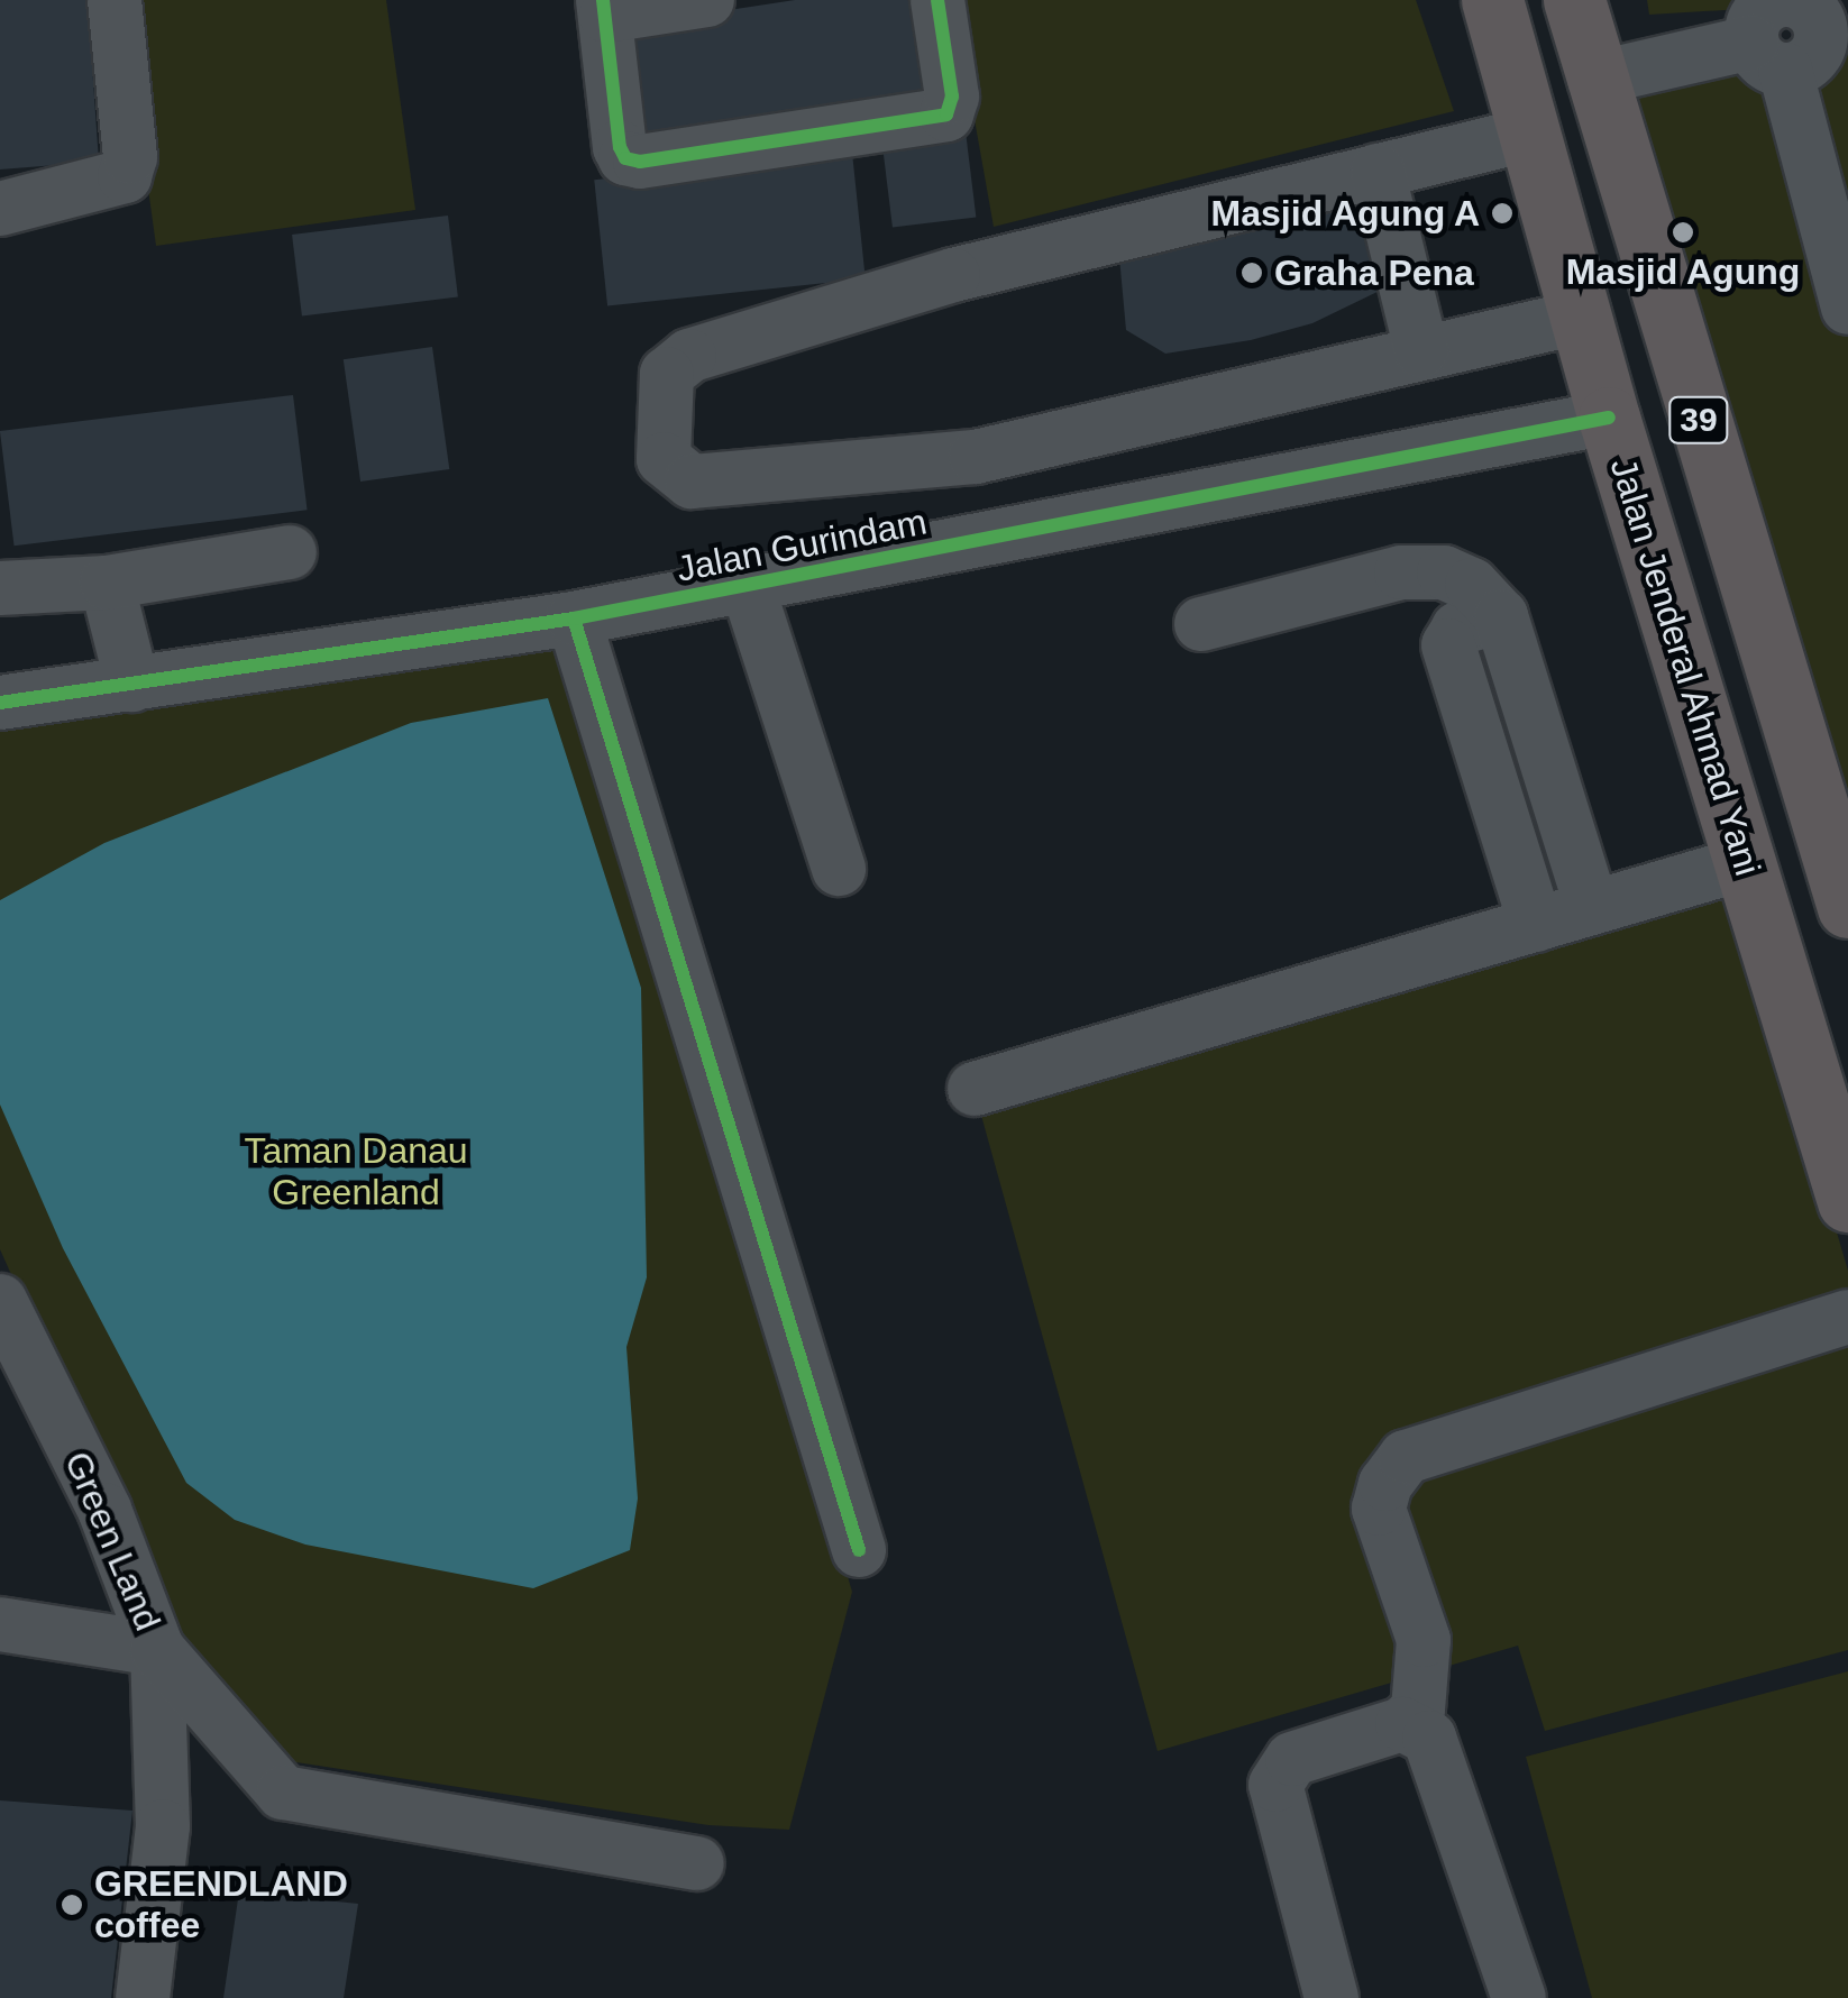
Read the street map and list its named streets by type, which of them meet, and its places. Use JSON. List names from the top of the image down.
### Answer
{
  "streets": {
    "highway": ["39", "Jalan Jenderal Ahmad Yani"],
    "street": ["Jalan Gurindam", "Green Land"]
  },
  "crossings": [
    ["Jalan Gurindam", "Jalan Jenderal Ahmad Yani"]
  ],
  "parks": ["Taman Danau Greenland"],
  "places": [
    "Masjid Agung A",
    "Masjid Agung",
    "Graha Pena",
    "GREENDLAND coffee"
  ]
}
